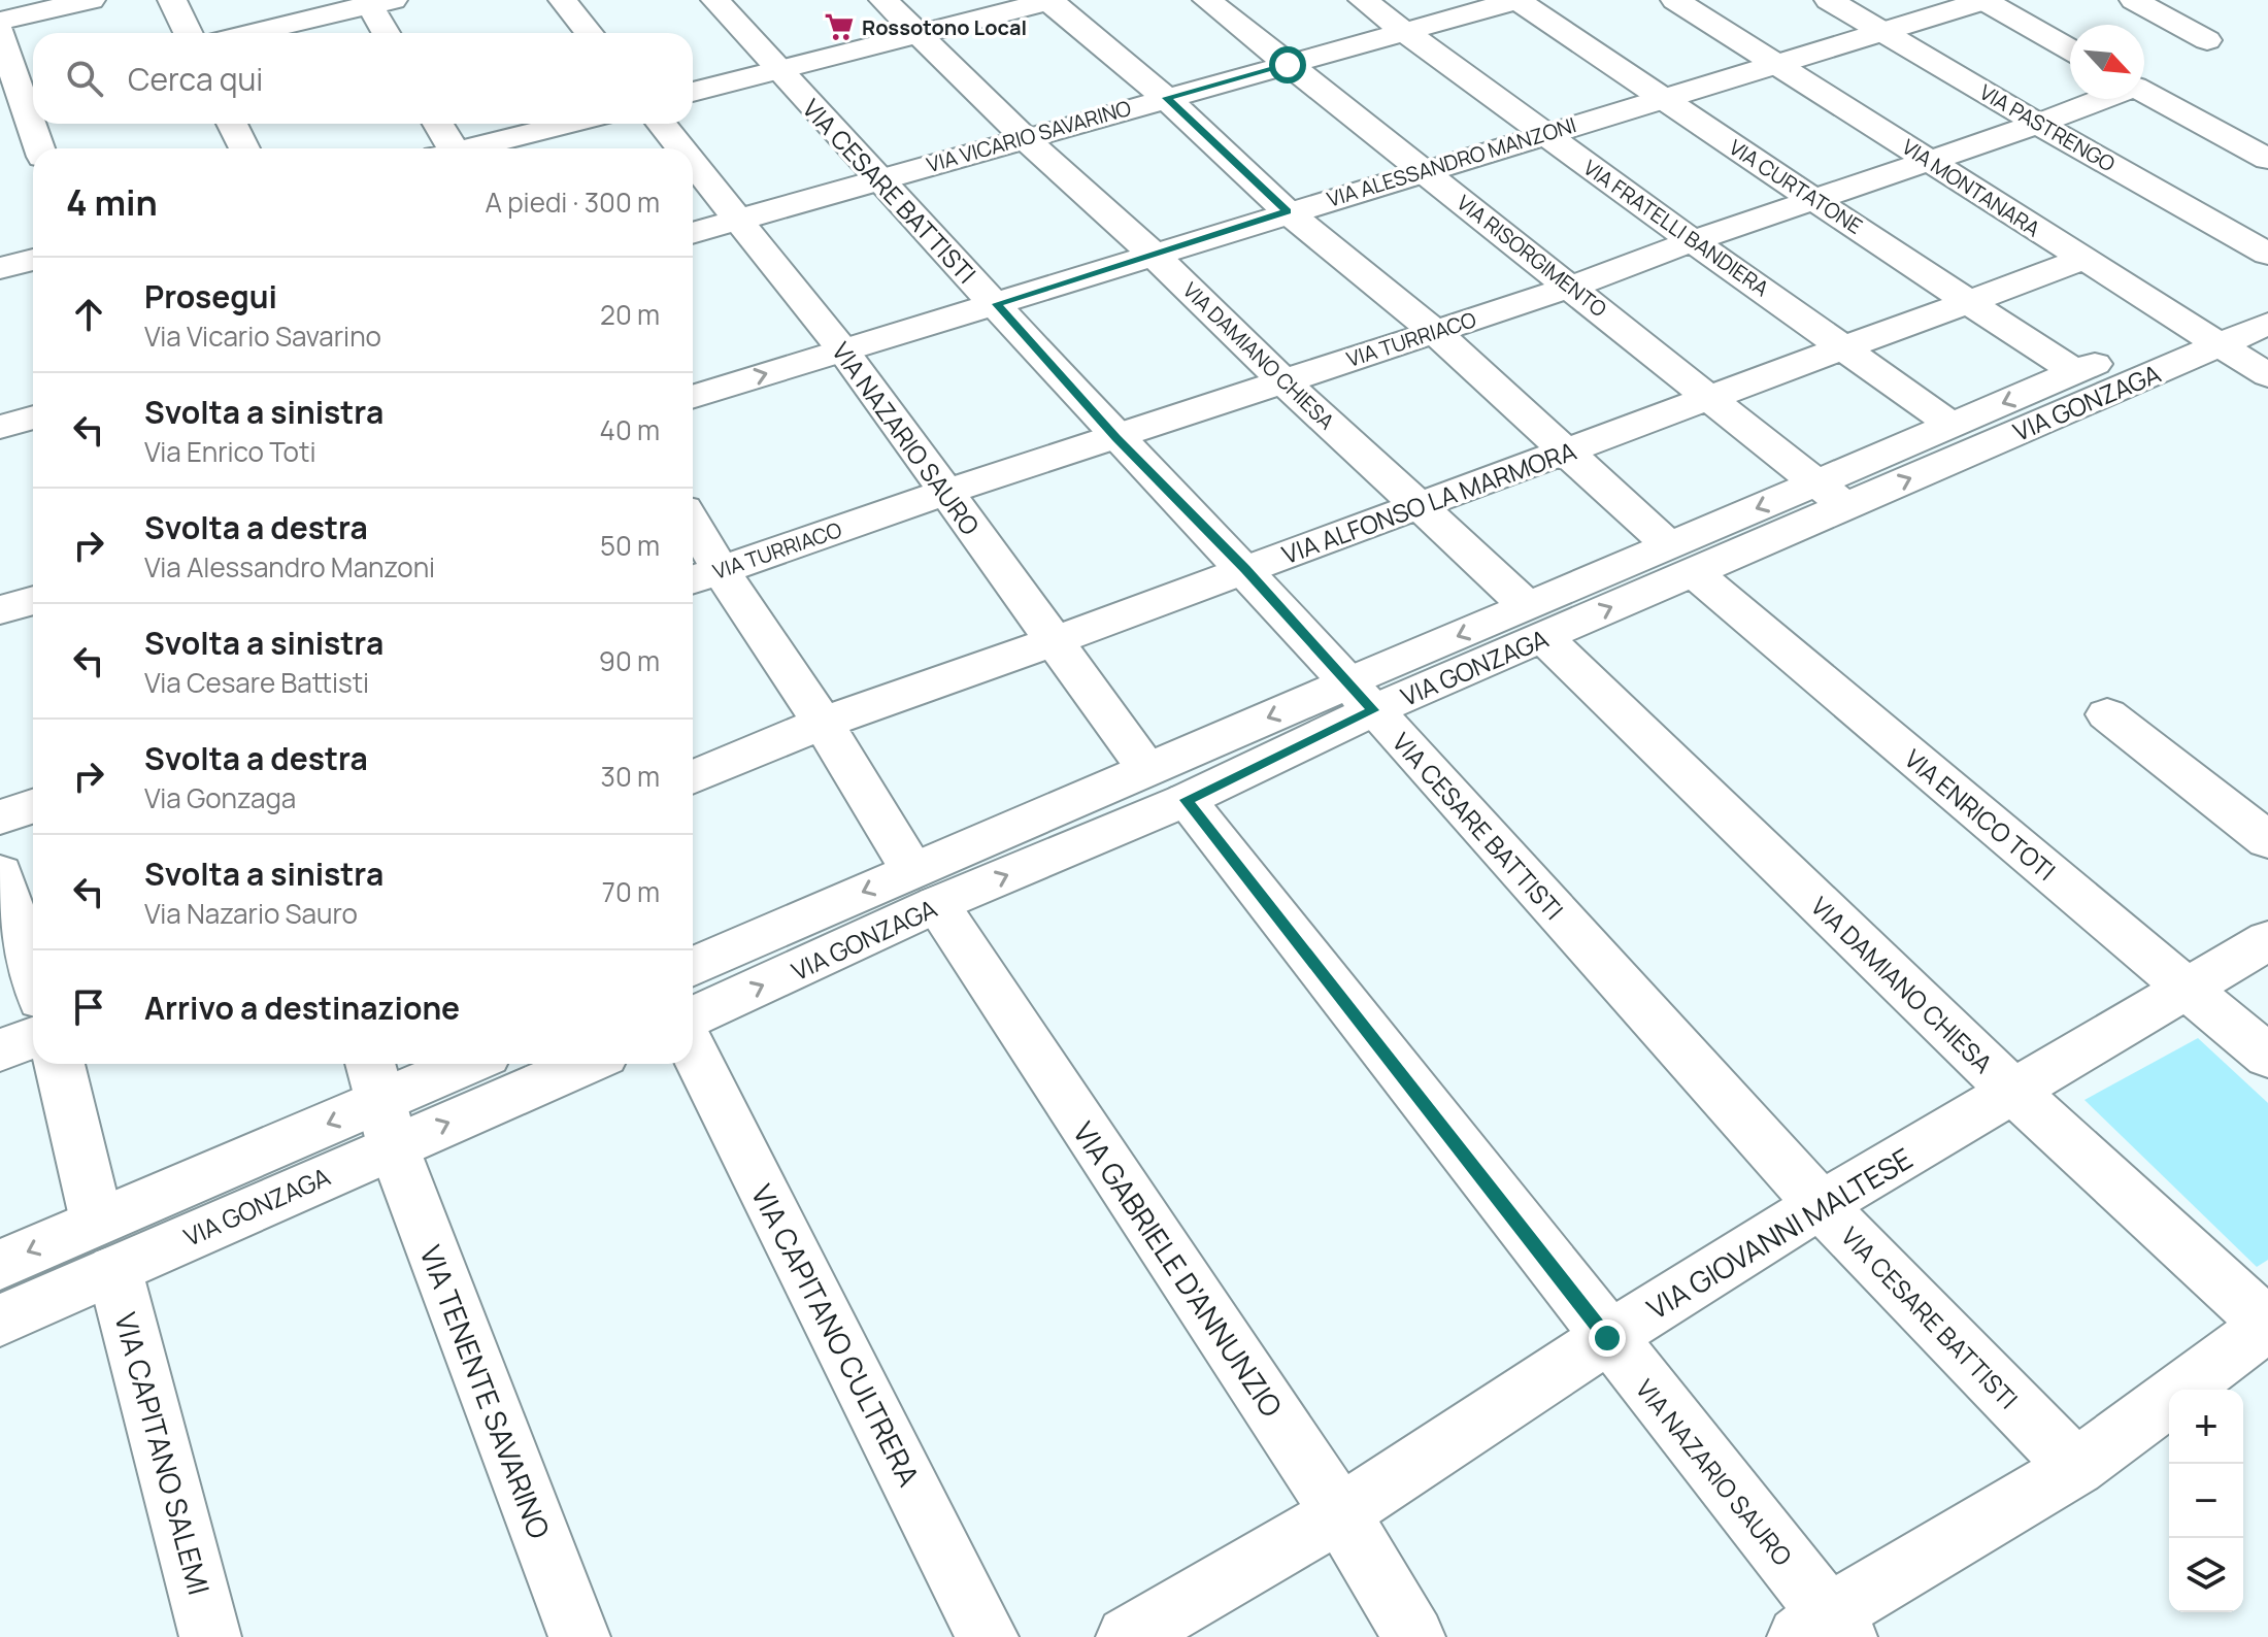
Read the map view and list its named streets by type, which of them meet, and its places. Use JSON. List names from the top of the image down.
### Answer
{
  "streets": {
    "street": [
      "VIA PASTRENGO",
      "VIA VICARIO SAVARINO",
      "VIA ALESSANDRO MANZONI",
      "VIA CURTATONE",
      "VIA MONTANARA",
      "VIA CESARE BATTISTI",
      "VIA FRATELLI BANDIERA",
      "VIA RISORGIMENTO",
      "VIA TURRIACO",
      "VIA DAMIANO CHIESA",
      "VIA GONZAGA",
      "VIA NAZARIO SAURO",
      "VIA ALFONSO LA MARMORA",
      "VIA ENRICO TOTI",
      "VIA GIOVANNI MALTESE",
      "VIA GABRIELE D'ANNUNZIO",
      "VIA CAPITANO CULTRERA",
      "VIA TENENTE SAVARINO",
      "VIA CAPITANO SALEMI"
    ]
  },
  "crossings": [
    ["VIA PASTRENGO", "VIA ALESSANDRO MANZONI"],
    ["VIA PASTRENGO", "VIA TURRIACO"],
    ["VIA VICARIO SAVARINO", "VIA CURTATONE"],
    ["VIA VICARIO SAVARINO", "VIA CESARE BATTISTI"],
    ["VIA VICARIO SAVARINO", "VIA FRATELLI BANDIERA"],
    ["VIA VICARIO SAVARINO", "VIA RISORGIMENTO"],
    ["VIA VICARIO SAVARINO", "VIA DAMIANO CHIESA"],
    ["VIA VICARIO SAVARINO", "VIA NAZARIO SAURO"],
    ["VIA VICARIO SAVARINO", "VIA ENRICO TOTI"],
    ["VIA ALESSANDRO MANZONI", "VIA CURTATONE"],
    ["VIA ALESSANDRO MANZONI", "VIA MONTANARA"],
    ["VIA ALESSANDRO MANZONI", "VIA CESARE BATTISTI"],
    ["VIA ALESSANDRO MANZONI", "VIA FRATELLI BANDIERA"],
    ["VIA ALESSANDRO MANZONI", "VIA RISORGIMENTO"],
    ["VIA ALESSANDRO MANZONI", "VIA DAMIANO CHIESA"],
    ["VIA ALESSANDRO MANZONI", "VIA NAZARIO SAURO"],
    ["VIA ALESSANDRO MANZONI", "VIA ENRICO TOTI"],
    ["VIA CURTATONE", "VIA TURRIACO"],
    ["VIA CURTATONE", "VIA GONZAGA"],
    ["VIA CURTATONE", "VIA ALFONSO LA MARMORA"],
    ["VIA MONTANARA", "VIA TURRIACO"],
    ["VIA MONTANARA", "VIA GONZAGA"],
    ["VIA MONTANARA", "VIA ALFONSO LA MARMORA"],
    ["VIA CESARE BATTISTI", "VIA TURRIACO"],
    ["VIA CESARE BATTISTI", "VIA GONZAGA"],
    ["VIA CESARE BATTISTI", "VIA ALFONSO LA MARMORA"],
    ["VIA CESARE BATTISTI", "VIA GIOVANNI MALTESE"],
    ["VIA FRATELLI BANDIERA", "VIA TURRIACO"],
    ["VIA FRATELLI BANDIERA", "VIA GONZAGA"],
    ["VIA FRATELLI BANDIERA", "VIA ALFONSO LA MARMORA"],
    ["VIA RISORGIMENTO", "VIA TURRIACO"],
    ["VIA RISORGIMENTO", "VIA GONZAGA"],
    ["VIA RISORGIMENTO", "VIA ALFONSO LA MARMORA"],
    ["VIA TURRIACO", "VIA DAMIANO CHIESA"],
    ["VIA TURRIACO", "VIA NAZARIO SAURO"],
    ["VIA TURRIACO", "VIA ENRICO TOTI"],
    ["VIA TURRIACO", "VIA GABRIELE D'ANNUNZIO"],
    ["VIA DAMIANO CHIESA", "VIA GONZAGA"],
    ["VIA DAMIANO CHIESA", "VIA ALFONSO LA MARMORA"],
    ["VIA DAMIANO CHIESA", "VIA GIOVANNI MALTESE"],
    ["VIA GONZAGA", "VIA NAZARIO SAURO"],
    ["VIA GONZAGA", "VIA ENRICO TOTI"],
    ["VIA GONZAGA", "VIA GABRIELE D'ANNUNZIO"],
    ["VIA GONZAGA", "VIA TENENTE SAVARINO"],
    ["VIA GONZAGA", "VIA CAPITANO SALEMI"],
    ["VIA NAZARIO SAURO", "VIA ALFONSO LA MARMORA"],
    ["VIA NAZARIO SAURO", "VIA GIOVANNI MALTESE"],
    ["VIA ALFONSO LA MARMORA", "VIA ENRICO TOTI"],
    ["VIA ALFONSO LA MARMORA", "VIA GABRIELE D'ANNUNZIO"],
    ["VIA ENRICO TOTI", "VIA GIOVANNI MALTESE"],
    ["VIA GIOVANNI MALTESE", "VIA GABRIELE D'ANNUNZIO"]
  ],
  "places": {
    "supermarket": ["Rossotono Local"]
  },
  "north": "bottom right",
  "page": {
    "search": "Cerca qui",
    "heading": ["4 min", "A piedi · 300 m"],
    "list": [
      ["Prosegui", "Via Vicario Savarino", "20 m"],
      ["Svolta a sinistra", "Via Enrico Toti", "40 m"],
      ["Svolta a destra", "Via Alessandro Manzoni", "50 m"],
      ["Svolta a sinistra", "Via Cesare Battisti", "90 m"],
      ["Svolta a destra", "Via Gonzaga", "30 m"],
      ["Svolta a sinistra", "Via Nazario Sauro", "70 m"],
      "Arrivo a destinazione"
    ],
    "map_buttons": ["+", "−"]
  }
}
